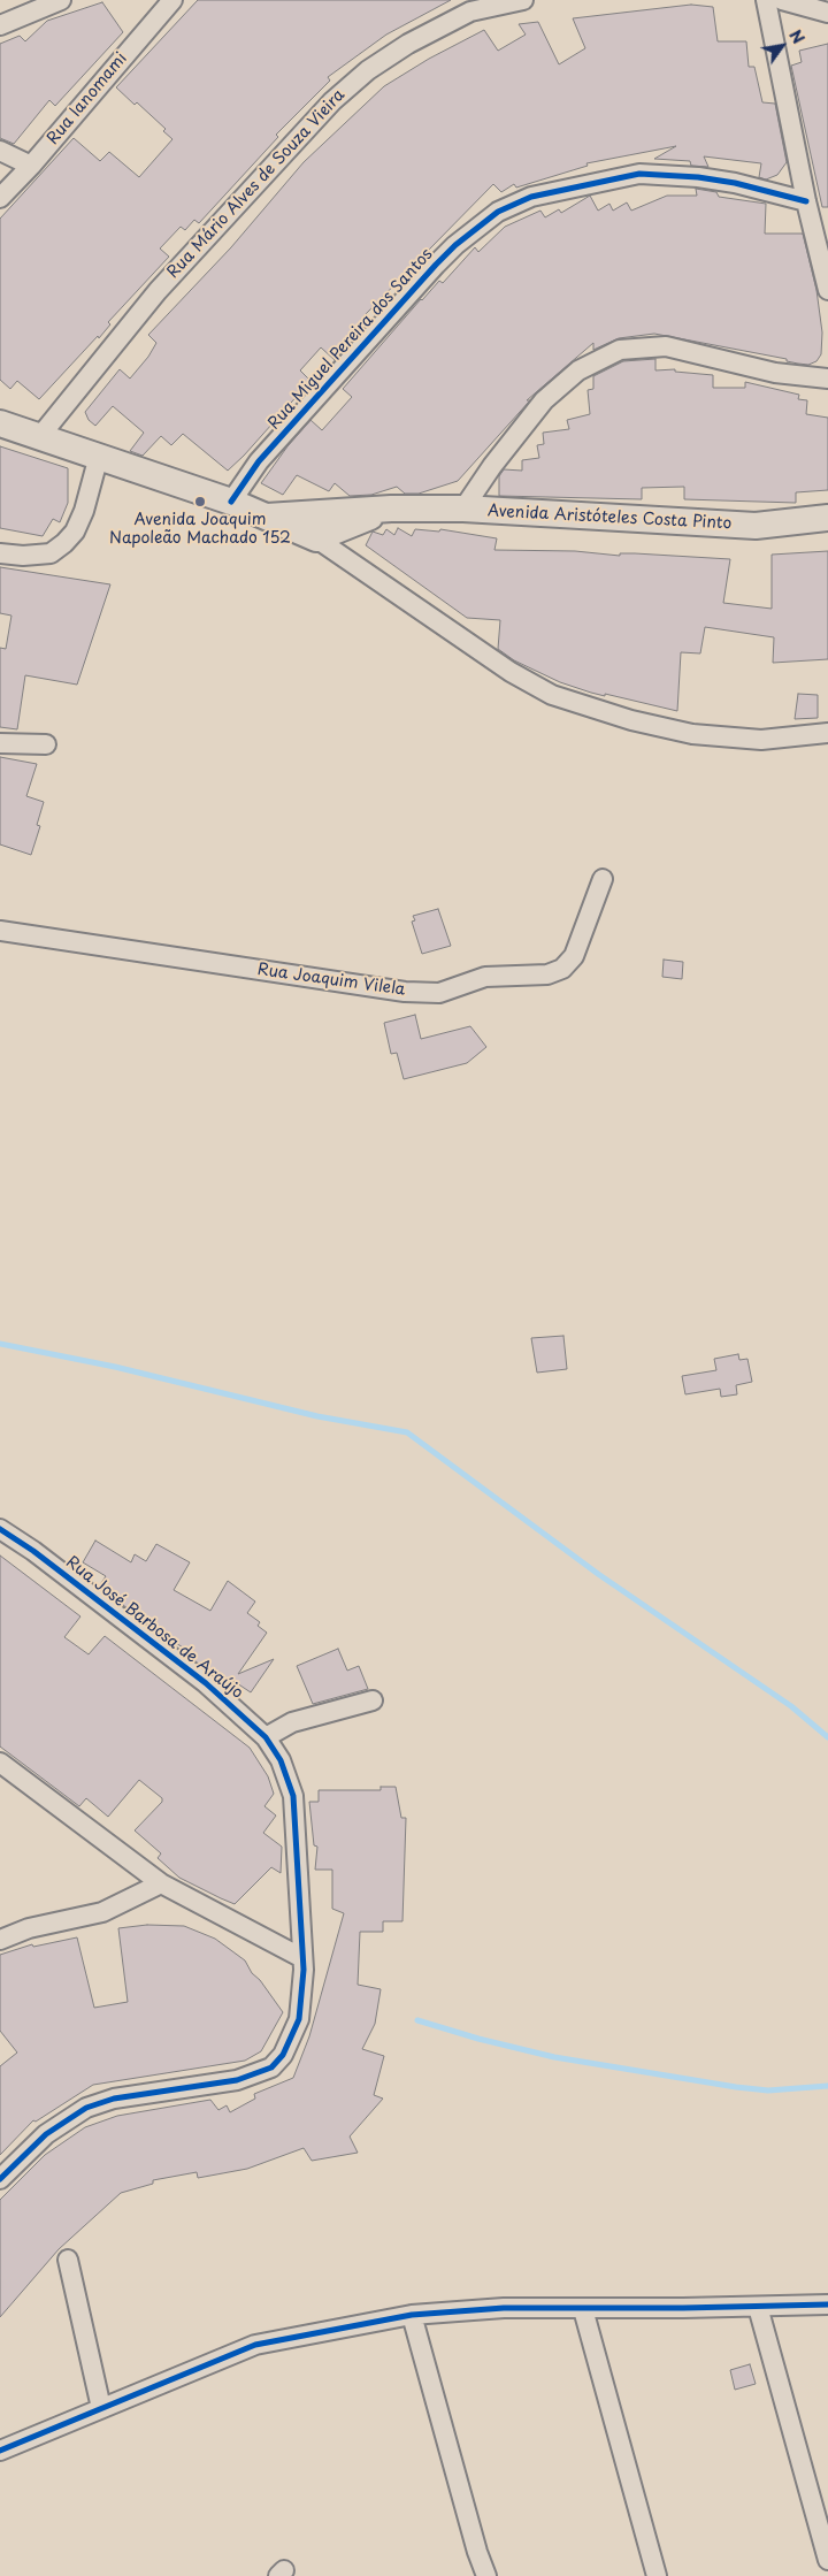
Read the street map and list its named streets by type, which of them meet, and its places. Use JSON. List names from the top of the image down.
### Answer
{
  "streets": {
    "main road": ["Avenida Aristóteles Costa Pinto"],
    "street": [
      "Rua Ianomami",
      "Rua Mário Alves de Souza Vieira",
      "Rua Miguel Pereira dos Santos",
      "Rua Joaquim Vilela",
      "Rua José Barbosa de Araújo"
    ]
  },
  "places": ["Avenida Joaquim Napoleão Machado 152"],
  "north": "top right"
}
